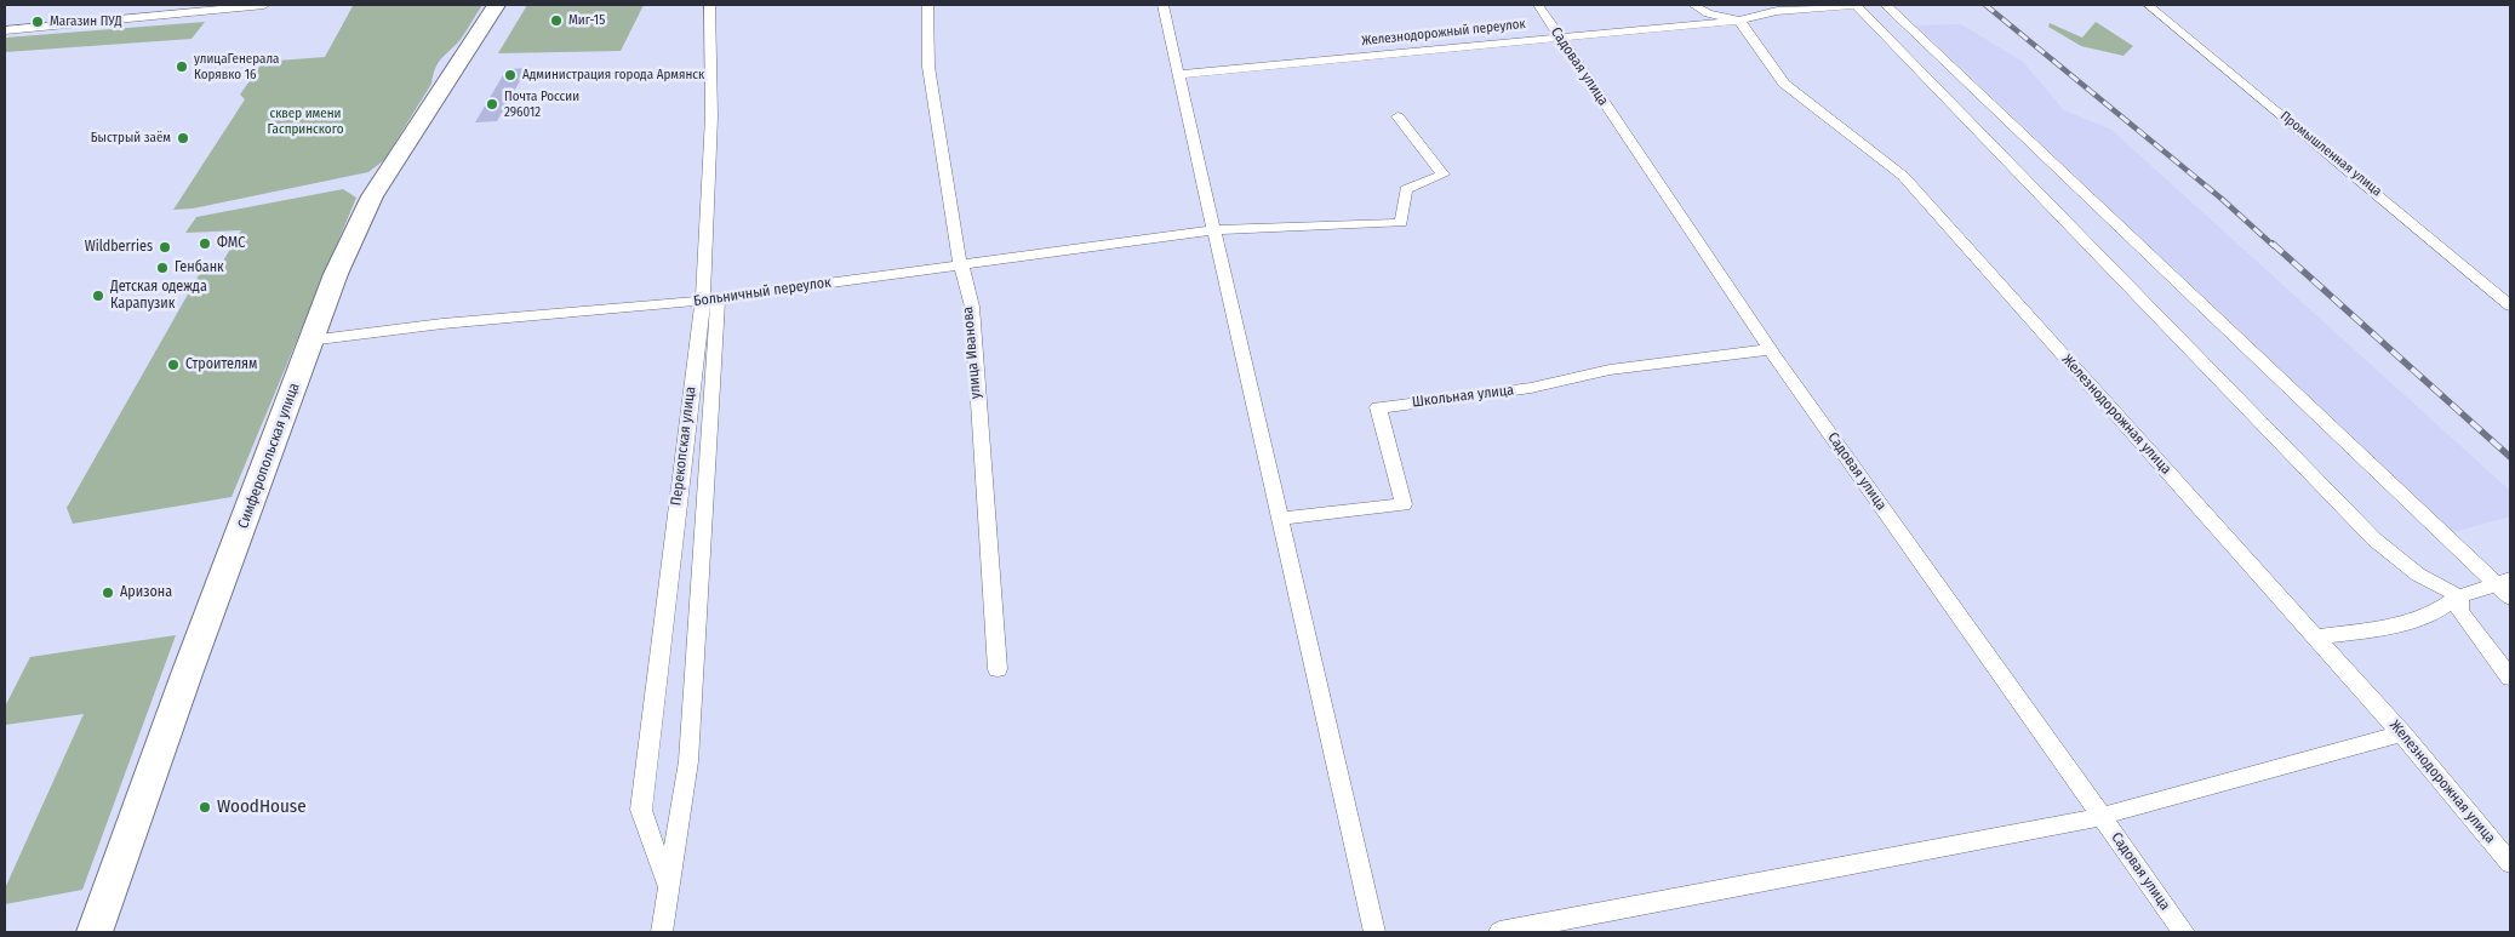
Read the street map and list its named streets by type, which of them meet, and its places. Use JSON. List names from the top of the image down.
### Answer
{
  "streets": {
    "highway": ["Симферопольская улица"],
    "street": [
      "Железнодорожный переулок",
      "Садовая улица",
      "Промышленная улица",
      "Больничный переулок",
      "улица Иванова",
      "Школьная улица",
      "Железнодорожная улица",
      "Перекопская улица"
    ]
  },
  "crossings": [
    ["Железнодорожный переулок", "Садовая улица"],
    ["Железнодорожный переулок", "Железнодорожная улица"],
    ["Садовая улица", "Школьная улица"],
    ["Больничный переулок", "улица Иванова"],
    ["Больничный переулок", "Перекопская улица"],
    ["Больничный переулок", "Симферопольская улица"]
  ],
  "parks": ["сквер имени Гаспринского"],
  "places": [
    "Миг-15",
    "Магазин ПУД",
    "улицаГенерала Корявко 16",
    "Администрация города Армянск",
    "Почта России 296012",
    "Быстрый заём",
    "ФМС",
    "Wildberries",
    "Генбанк",
    "Детская одежда Карапузик",
    "Строителям",
    "Аризона",
    "WoodHouse"
  ]
}
